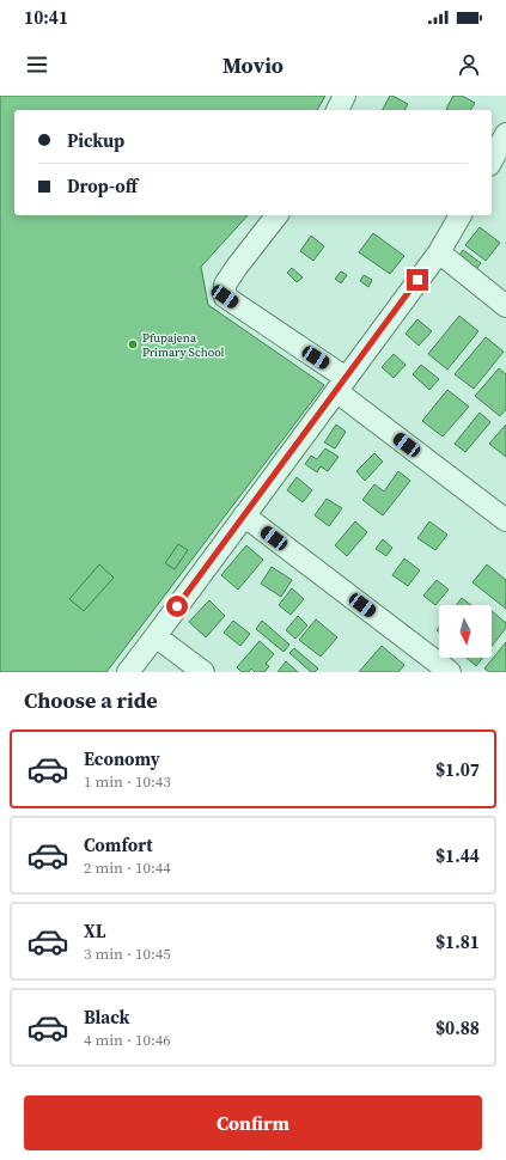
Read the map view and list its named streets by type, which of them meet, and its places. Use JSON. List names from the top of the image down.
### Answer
{
  "places": ["Pfupajena Primary School"],
  "north": "bottom",
  "page": {
    "status": "10:41",
    "header": "Movio",
    "banner": ["Pickup", "Drop-off"],
    "heading": "Choose a ride",
    "list": [
      {
        "name": "Economy",
        "note": "1 min · 10:43",
        "value": "$1.07"
      },
      {
        "name": "Comfort",
        "note": "2 min · 10:44",
        "value": "$1.44"
      },
      {
        "name": "XL",
        "note": "3 min · 10:45",
        "value": "$1.81"
      },
      {
        "name": "Black",
        "note": "4 min · 10:46",
        "value": "$0.88"
      }
    ],
    "buttons": "Confirm"
  }
}
